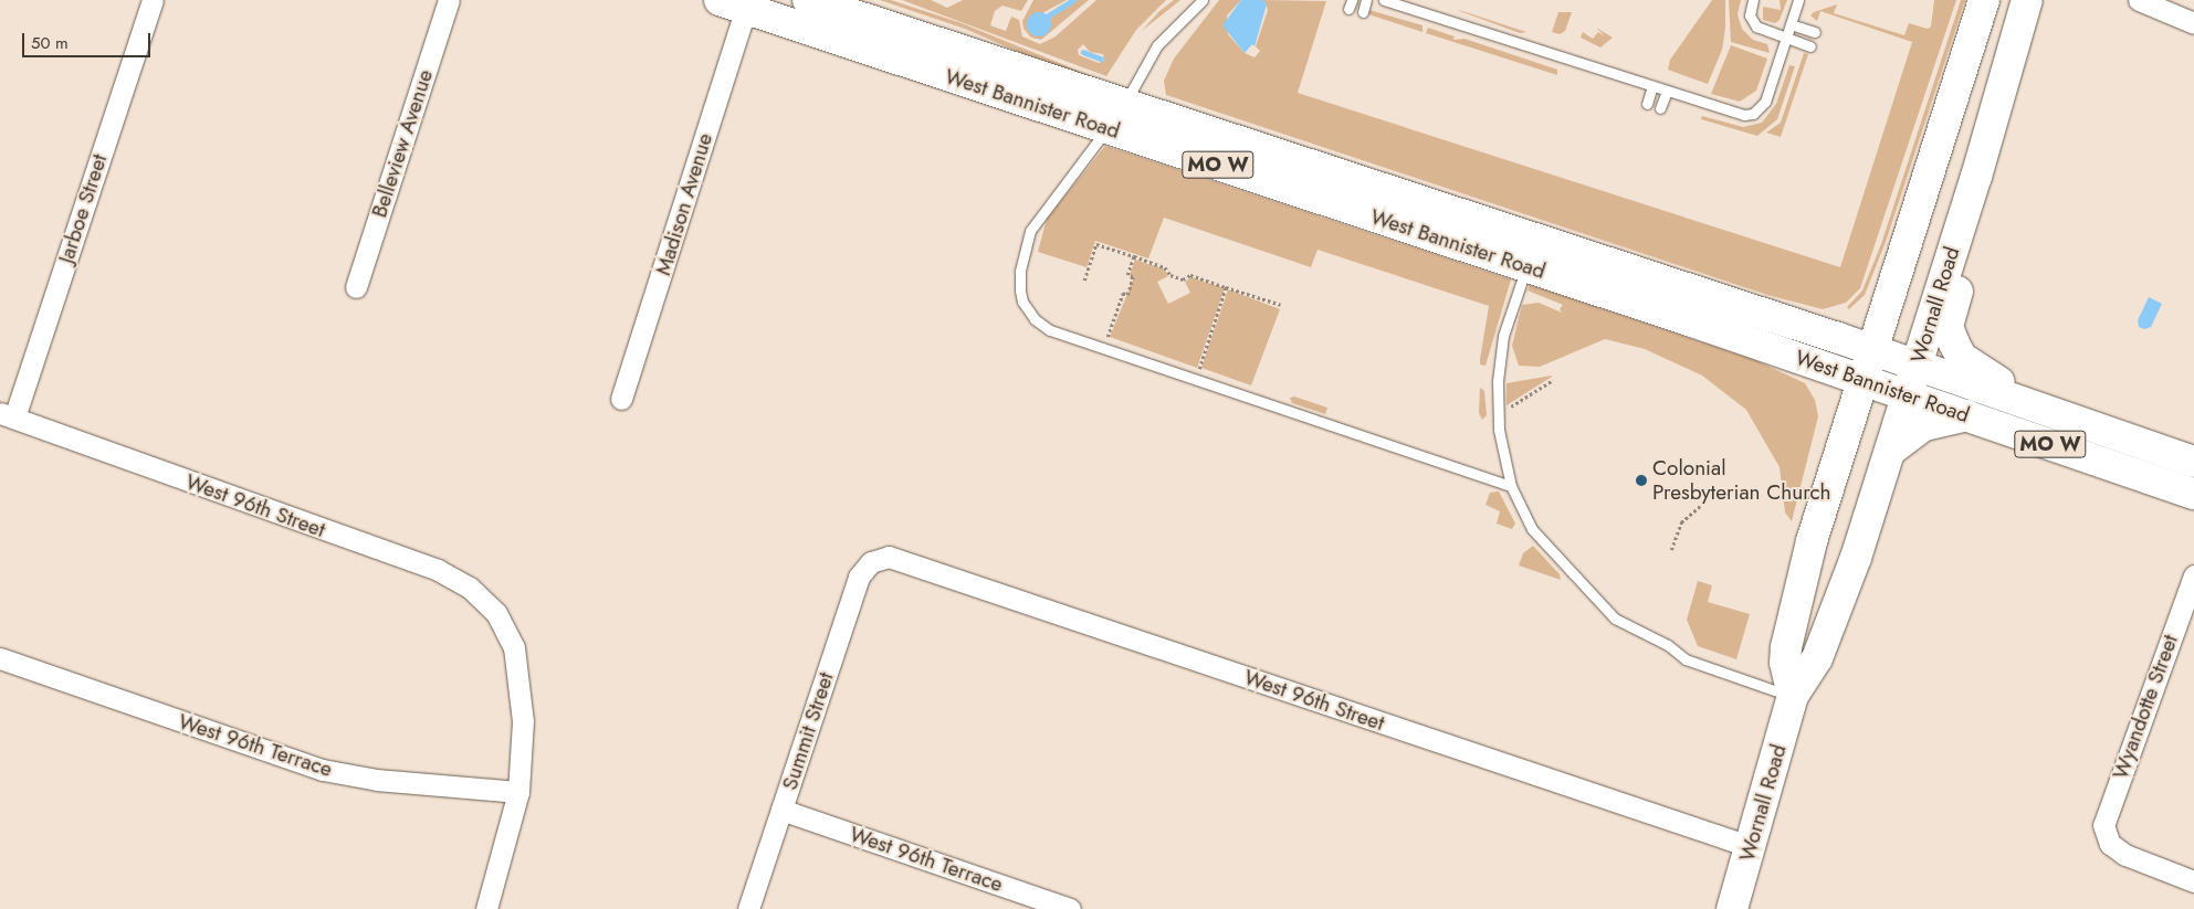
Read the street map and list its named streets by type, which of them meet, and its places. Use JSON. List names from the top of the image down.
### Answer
{
  "streets": {
    "main road": ["West Bannister Road", "MO W", "Wornall Road"],
    "street": [
      "Belleview Avenue",
      "Madison Avenue",
      "Jarboe Street",
      "West 96th Street",
      "Wyandotte Street",
      "Summit Street",
      "West 96th Terrace"
    ]
  },
  "crossings": [
    ["West Bannister Road", "Madison Avenue"],
    ["West Bannister Road", "Wornall Road"],
    ["Jarboe Street", "West 96th Street"],
    ["Wornall Road", "West 96th Street"],
    ["West 96th Street", "Summit Street"],
    ["West 96th Street", "West 96th Terrace"],
    ["Summit Street", "West 96th Terrace"]
  ],
  "places": ["Colonial Presbyterian Church"],
  "scale_bar": "50 m"
}
